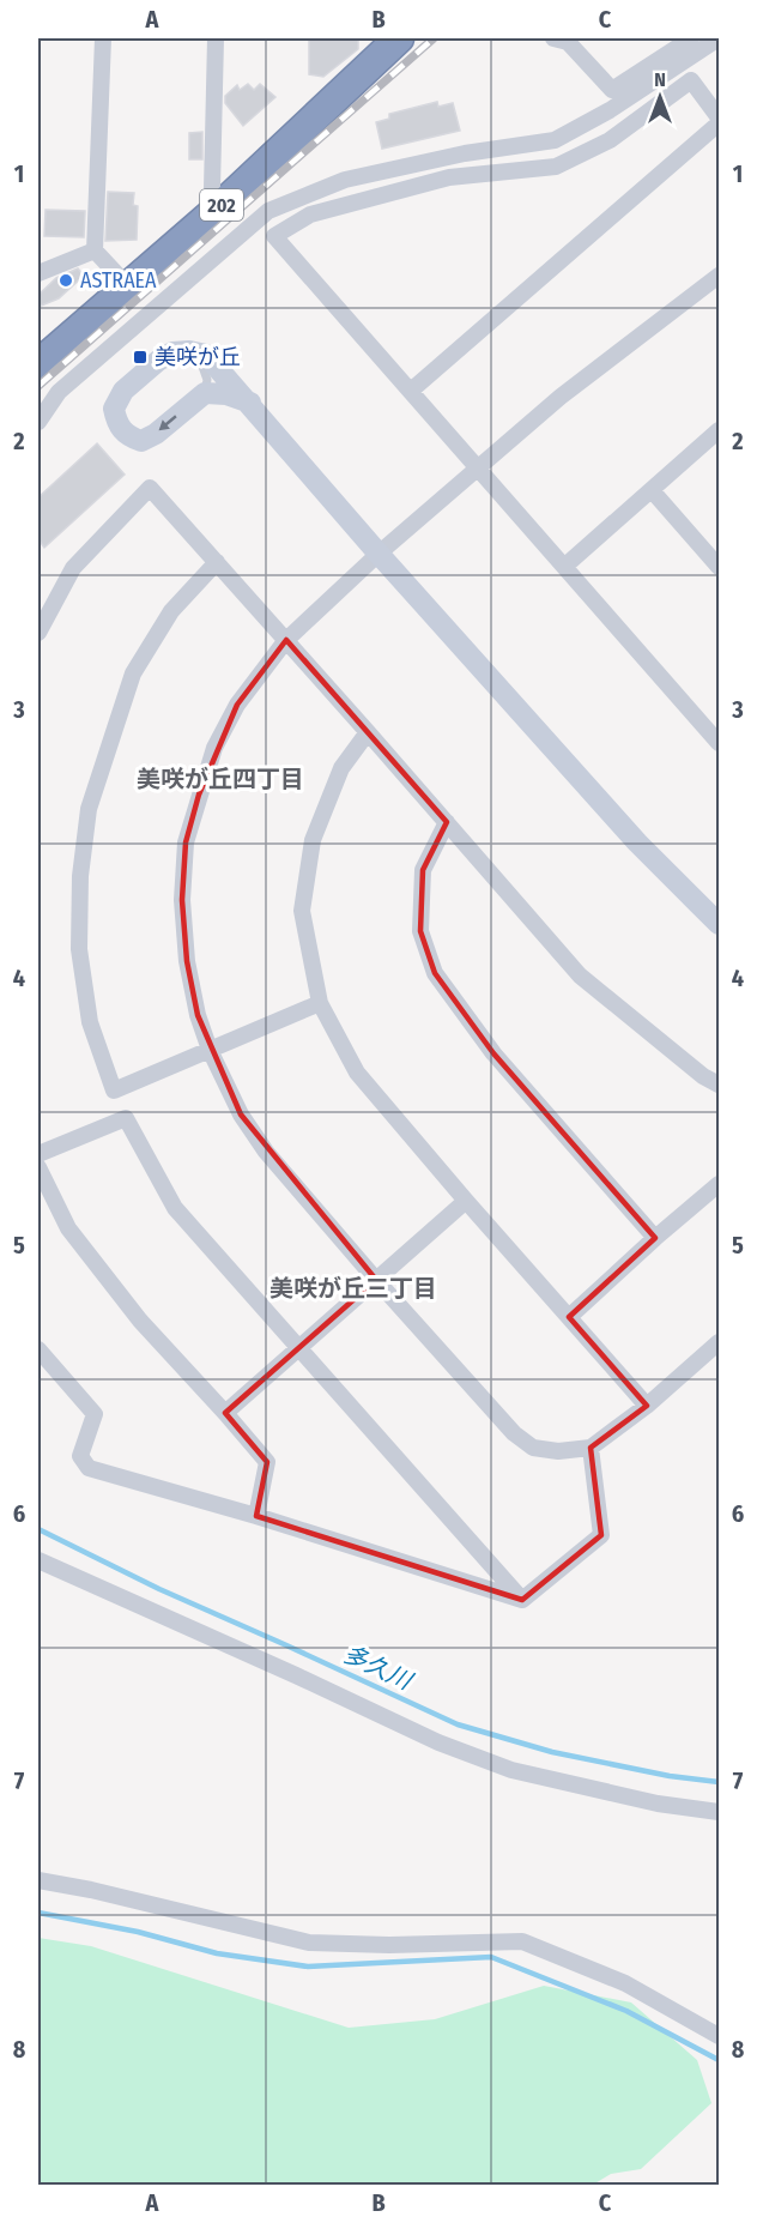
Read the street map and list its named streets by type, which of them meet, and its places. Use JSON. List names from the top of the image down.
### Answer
{
  "streets": {
    "highway": ["202"]
  },
  "districts": ["美咲が丘四丁目", "美咲が丘三丁目"],
  "water": ["多久川"],
  "places": {
    "other": ["ASTRAEA"],
    "transit": ["美咲が丘"]
  },
  "north": "top",
  "grid": {
    "columns": ["A", "B", "C"],
    "rows": [
      "1",
      "2",
      "3",
      "4",
      "5",
      "6",
      "7",
      "8"
    ]
  }
}
